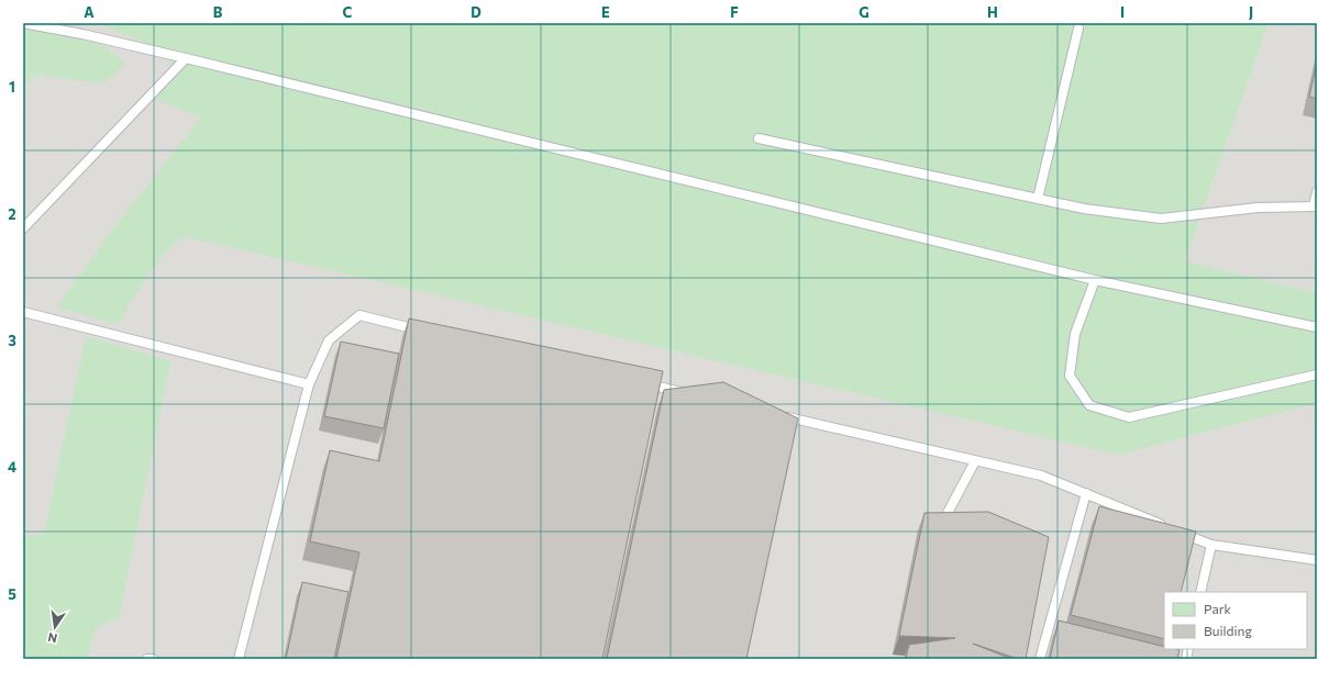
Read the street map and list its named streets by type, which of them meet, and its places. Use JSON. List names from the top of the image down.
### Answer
{
  "legend": ["Park", "Building"],
  "north": "bottom",
  "grid": {
    "columns": [
      "A",
      "B",
      "C",
      "D",
      "E",
      "F",
      "G",
      "H",
      "I",
      "J"
    ],
    "rows": [
      "1",
      "2",
      "3",
      "4",
      "5"
    ]
  }
}
